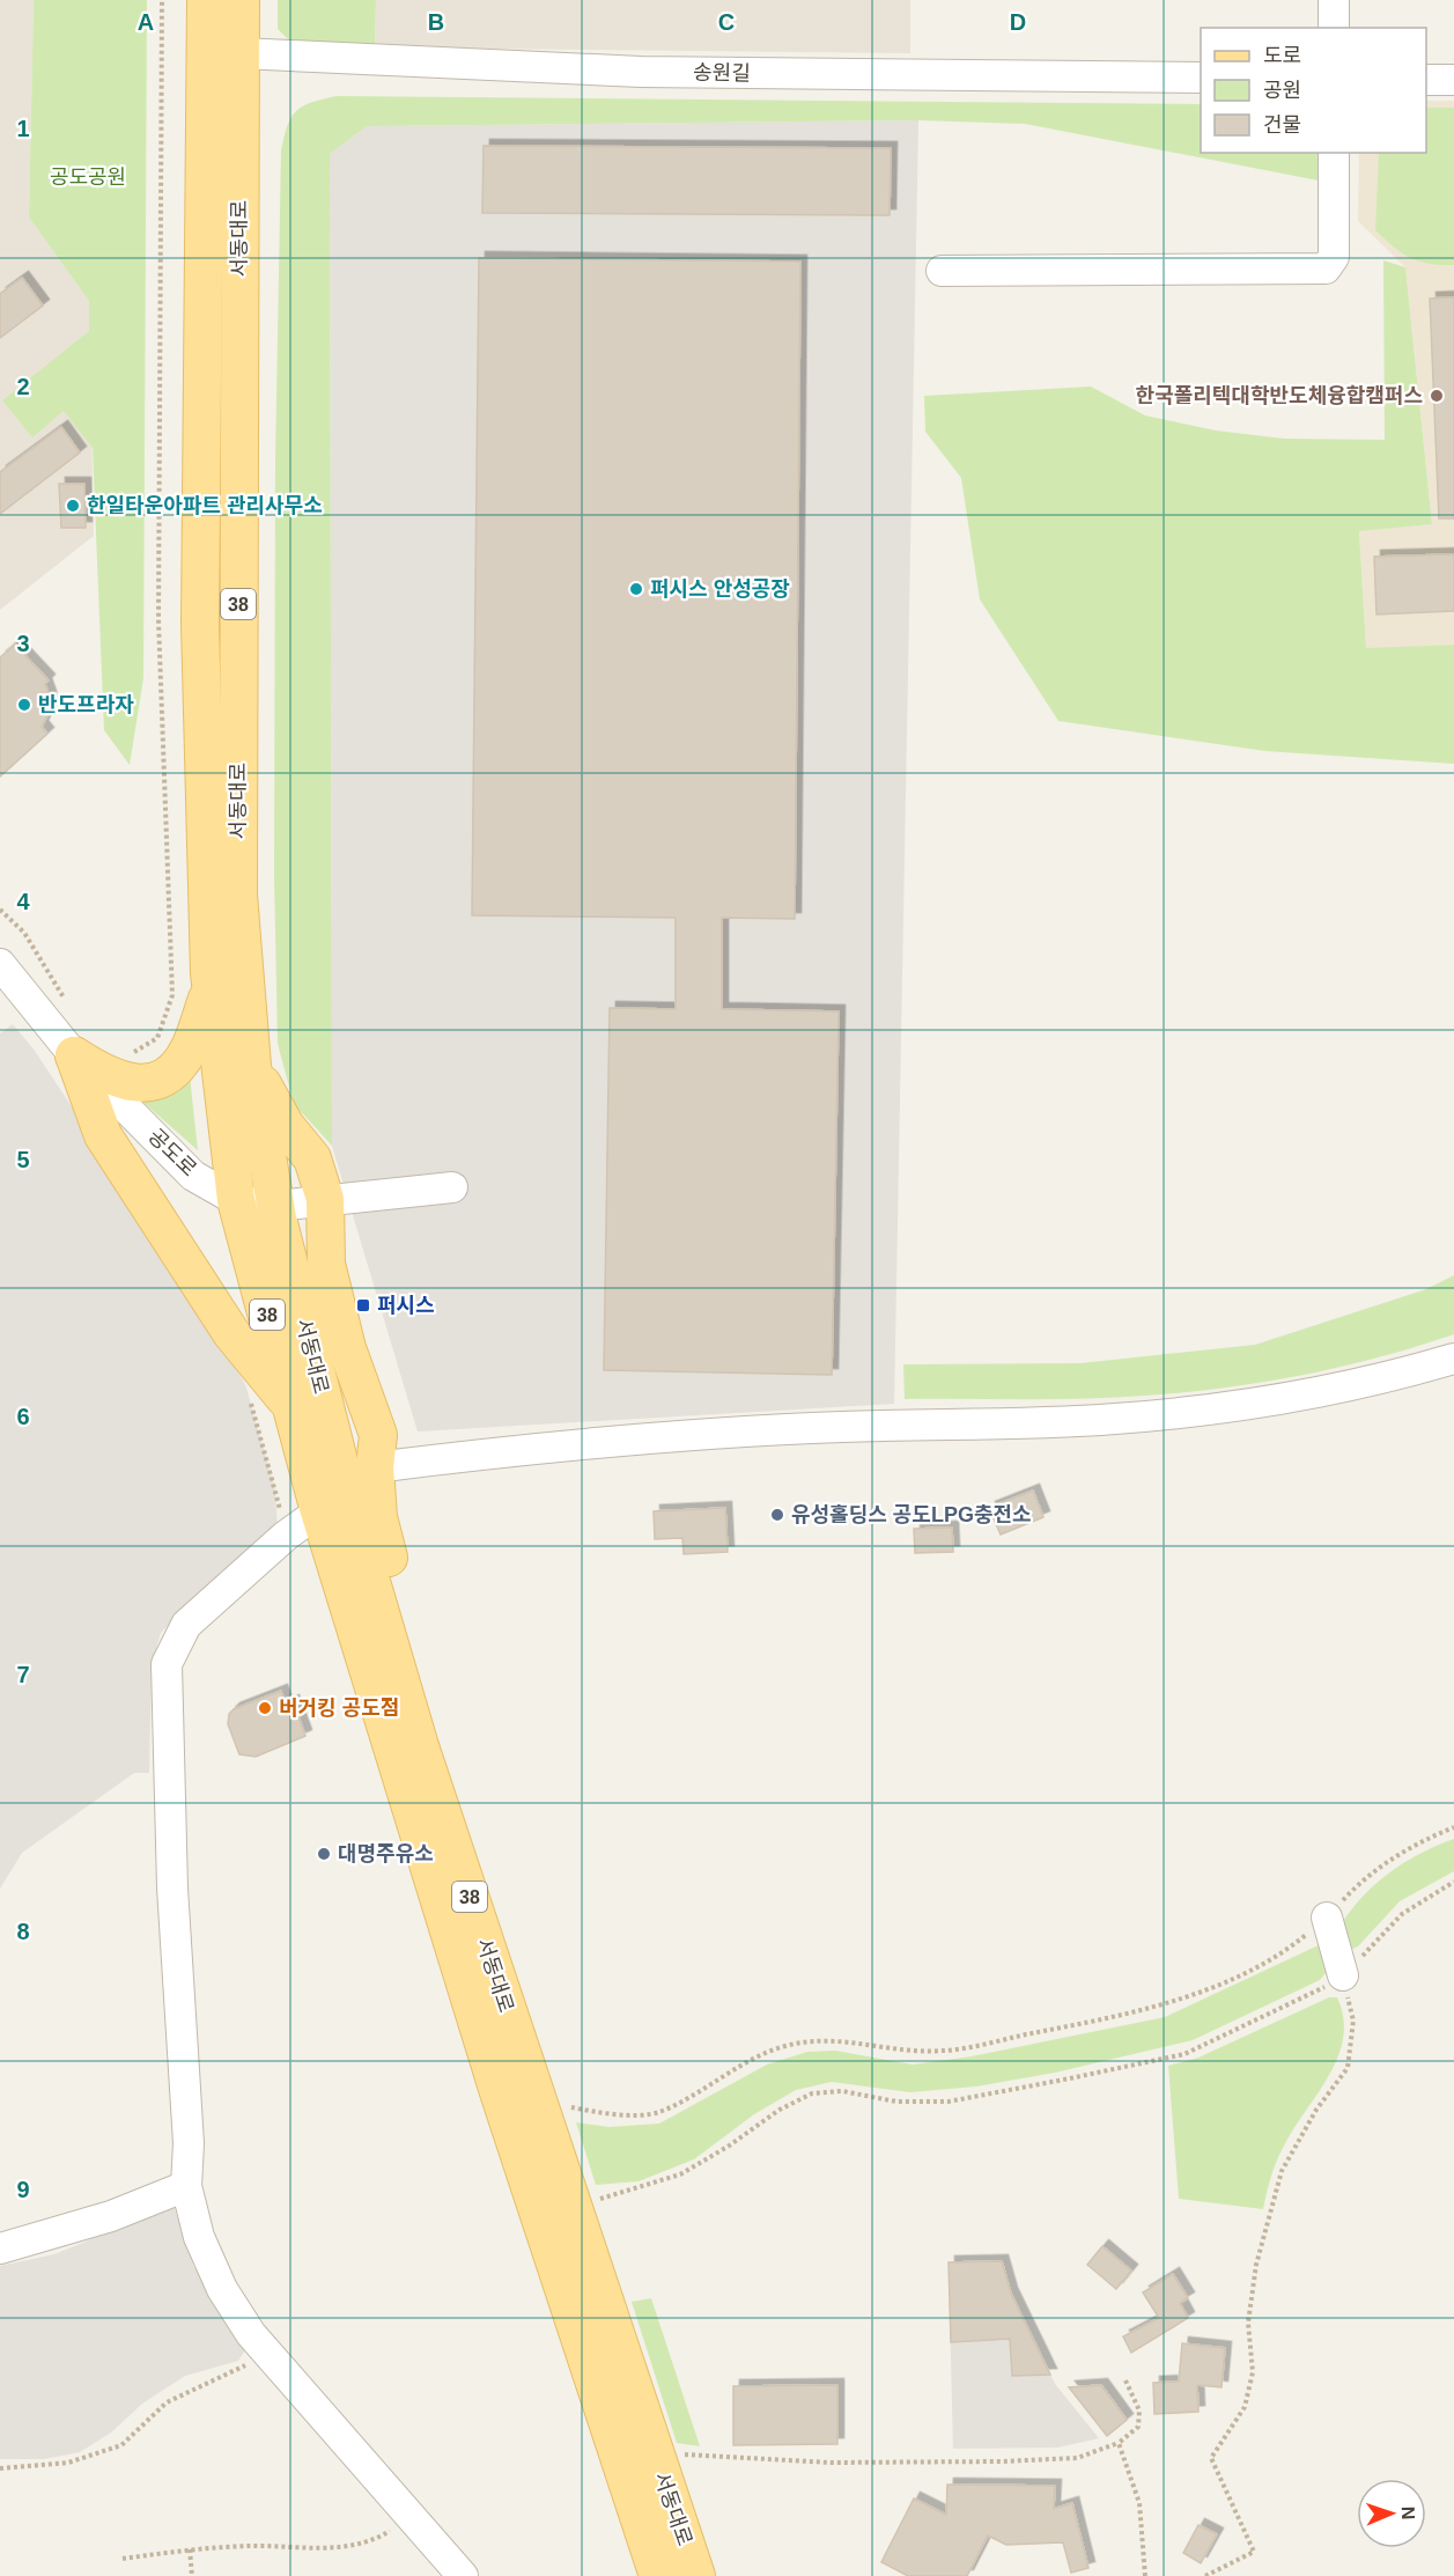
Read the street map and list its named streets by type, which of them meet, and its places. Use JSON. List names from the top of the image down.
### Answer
{
  "streets": {
    "main road": ["서동대로", "38"],
    "street": ["송원길", "공도로"]
  },
  "crossings": [
    ["송원길", "서동대로"],
    ["서동대로", "공도로"]
  ],
  "parks": ["공도공원"],
  "places": {
    "other": [
      "한국폴리텍대학반도체융합캠퍼스",
      "한일타운아파트 관리사무소",
      "퍼시스 안성공장",
      "반도프라자",
      "유성홀딩스 공도LPG충전소",
      "버거킹 공도점",
      "대명주유소"
    ],
    "transit": ["퍼시스"]
  },
  "legend": ["도로", "공원", "건물"],
  "north": "right",
  "grid": {
    "columns": [
      "A",
      "B",
      "C",
      "D"
    ],
    "rows": [
      "1",
      "2",
      "3",
      "4",
      "5",
      "6",
      "7",
      "8",
      "9"
    ]
  }
}
